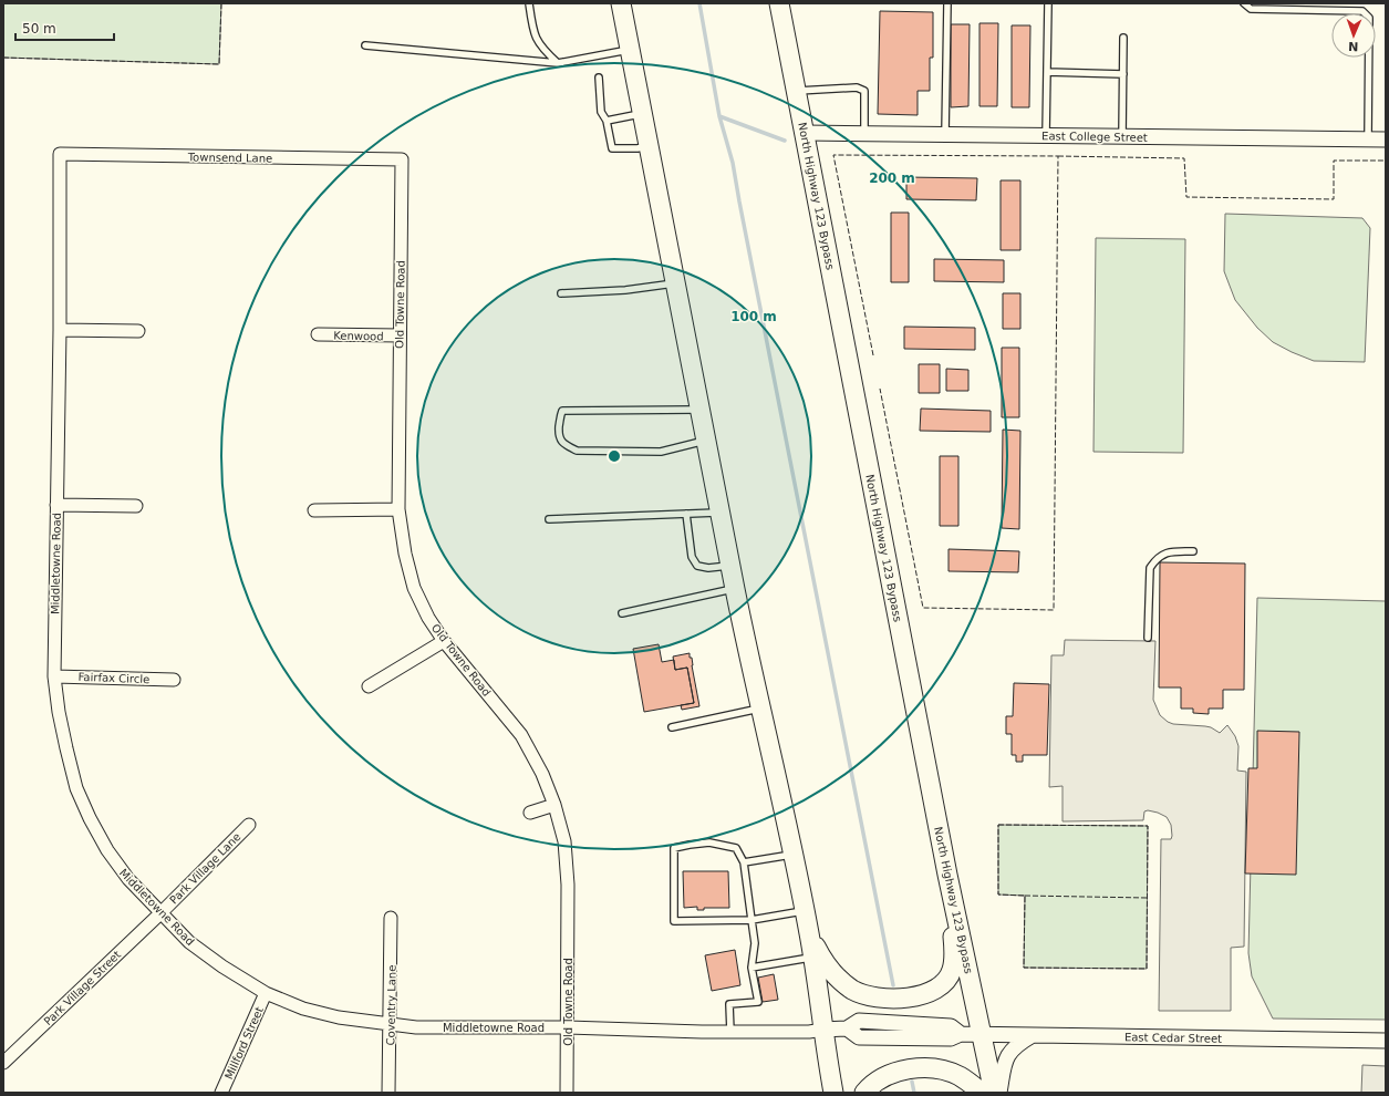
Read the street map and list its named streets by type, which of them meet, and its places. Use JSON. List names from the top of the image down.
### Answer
{
  "streets": {
    "main road": ["North Highway 123 Bypass"],
    "street": [
      "East College Street",
      "Townsend Lane",
      "Old Towne Road",
      "Kenwood",
      "Middletowne Road",
      "Fairfax Circle",
      "Park Village Lane",
      "Park Village Street",
      "Coventry Lane",
      "East Cedar Street",
      "Millford Street"
    ]
  },
  "crossings": [
    ["East College Street", "North Highway 123 Bypass"],
    ["Townsend Lane", "Old Towne Road"],
    ["Townsend Lane", "Middletowne Road"],
    ["North Highway 123 Bypass", "East Cedar Street"],
    ["Old Towne Road", "Kenwood"],
    ["Old Towne Road", "Middletowne Road"],
    ["Middletowne Road", "Fairfax Circle"],
    ["Middletowne Road", "Park Village Lane"],
    ["Middletowne Road", "Park Village Street"],
    ["Middletowne Road", "Coventry Lane"],
    ["Middletowne Road", "East Cedar Street"],
    ["Middletowne Road", "Millford Street"],
    ["Park Village Lane", "Park Village Street"]
  ],
  "scale_bar": "50 m",
  "north": "bottom",
  "rings": ["200 m", "100 m"]
}
